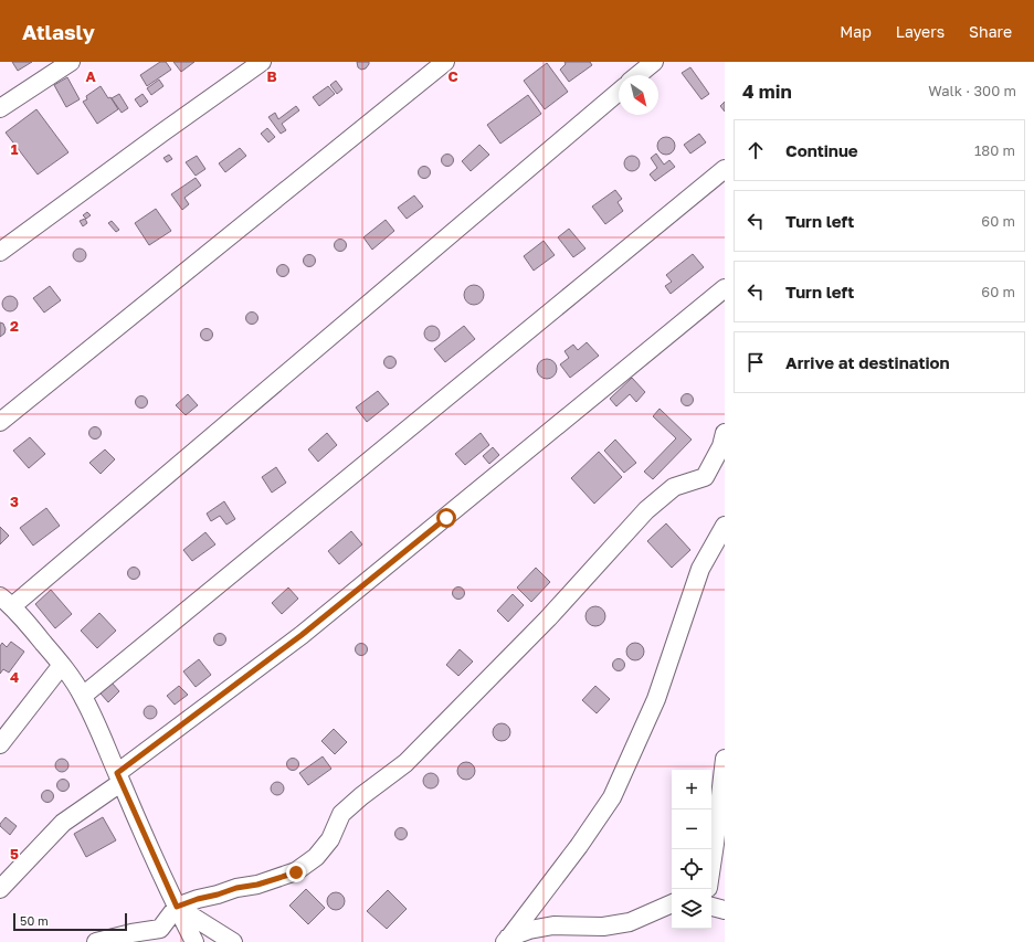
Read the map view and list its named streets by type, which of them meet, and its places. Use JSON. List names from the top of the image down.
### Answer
{
  "scale_bar": "50 m",
  "north": "bottom right",
  "page": {
    "header": "Atlasly",
    "nav": ["Map", "Layers", "Share"],
    "heading": ["4 min", "Walk · 300 m"],
    "list": [
      ["Continue", "180 m"],
      ["Turn left", "60 m"],
      ["Turn left", "60 m"],
      "Arrive at destination"
    ],
    "map_buttons": ["+", "−"],
    "scale": "50 m"
  },
  "grid": {
    "columns": ["A", "B", "C"],
    "rows": [
      "1",
      "2",
      "3",
      "4",
      "5"
    ]
  }
}
